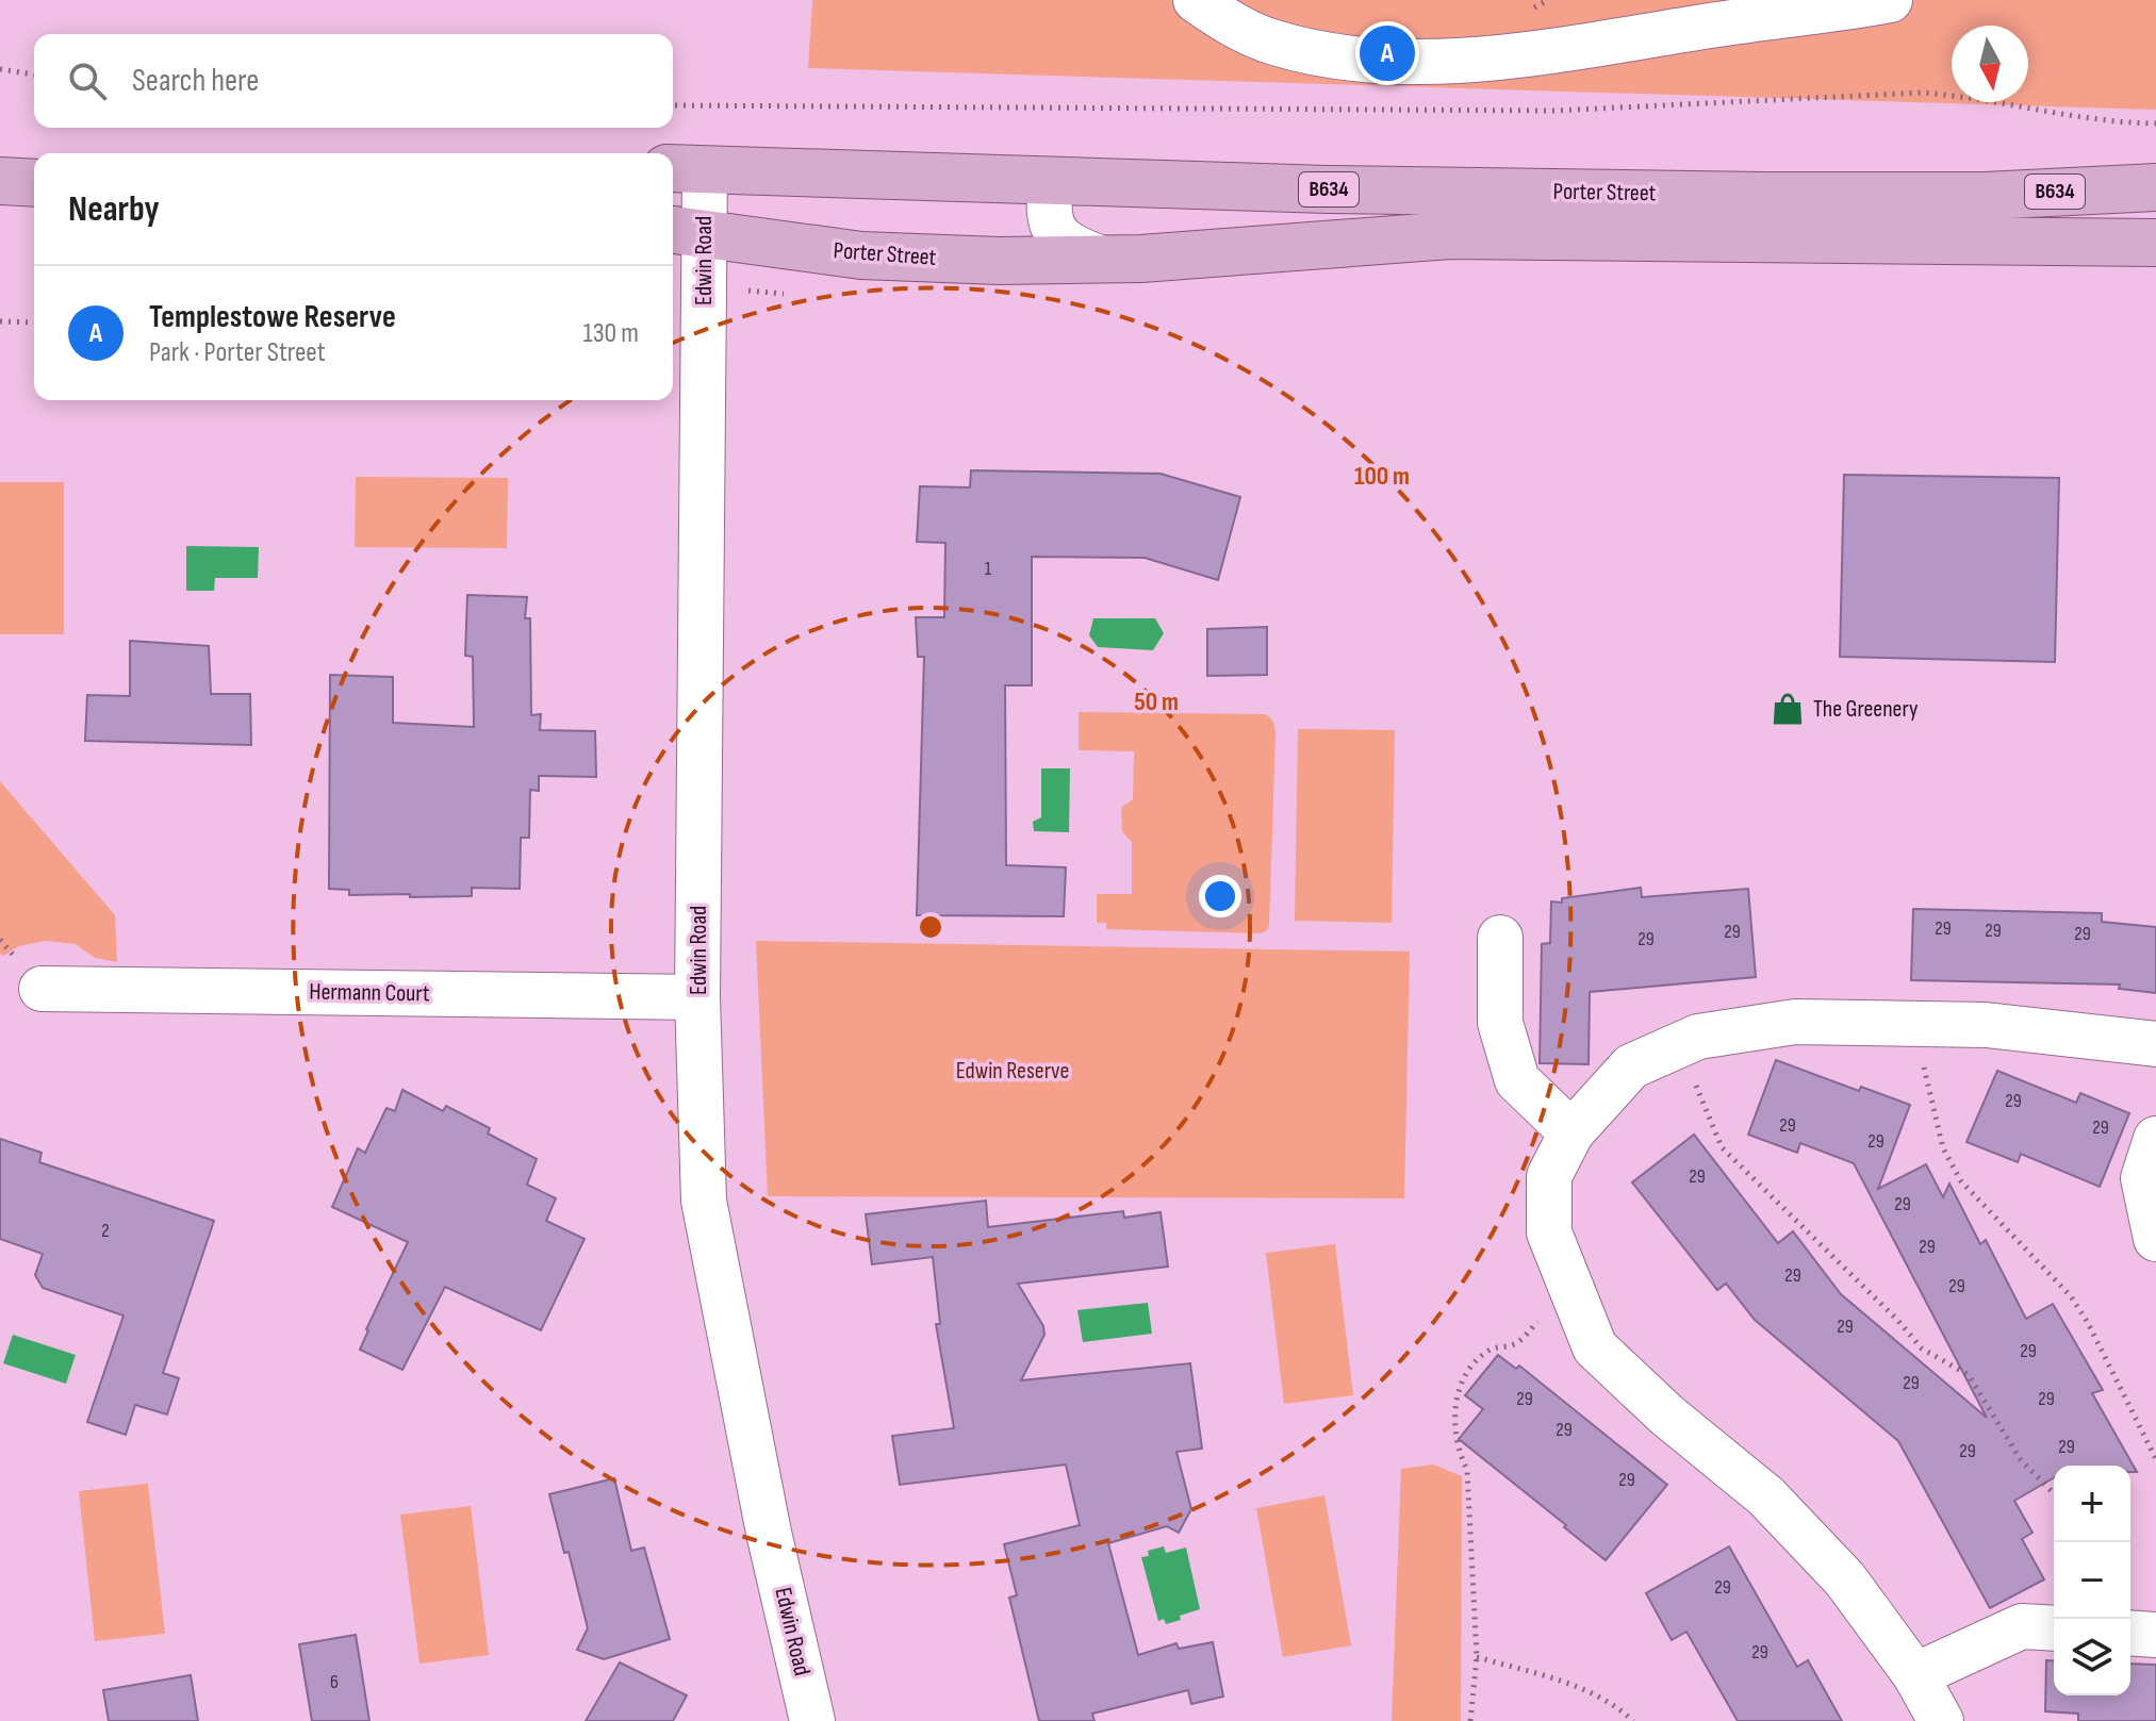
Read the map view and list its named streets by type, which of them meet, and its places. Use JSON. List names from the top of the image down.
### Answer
{
  "streets": {
    "main road": ["B634", "Porter Street"],
    "street": ["Edwin Road", "Hermann Court"]
  },
  "crossings": [
    ["Porter Street", "Edwin Road"],
    ["Edwin Road", "Hermann Court"]
  ],
  "parks": ["Edwin Reserve"],
  "places": {
    "shop": ["The Greenery"]
  },
  "house_numbers": [
    "1",
    "29",
    "29",
    "29",
    "29",
    "29",
    "29",
    "29",
    "29",
    "29",
    "29",
    "29",
    "2",
    "29",
    "29",
    "29",
    "29",
    "29",
    "29",
    "29",
    "29",
    "29",
    "29",
    "29",
    "29",
    "29",
    "29",
    "6"
  ],
  "north": "bottom",
  "page": {
    "pins": "A",
    "search": "Search here",
    "heading": "Nearby",
    "list": [
      {
        "mark": "A",
        "name": "Templestowe Reserve",
        "note": "Park · Porter Street",
        "value": "130 m"
      }
    ],
    "map_buttons": ["+", "−"]
  },
  "rings": ["100 m", "50 m"]
}
